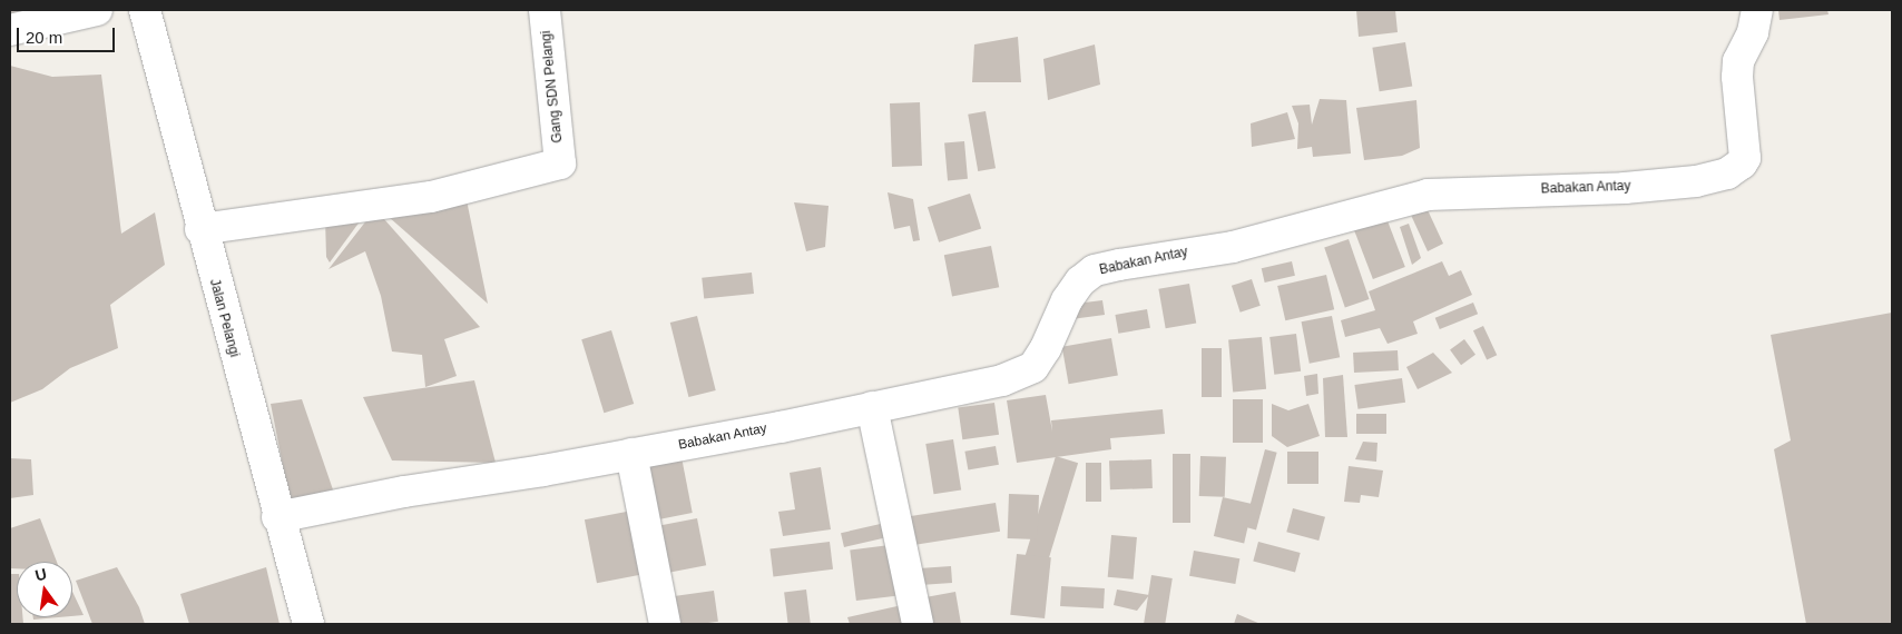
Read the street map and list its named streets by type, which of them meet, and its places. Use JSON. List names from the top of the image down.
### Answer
{
  "streets": {
    "street": ["Gang SDN Pelangi", "Babakan Antay", "Jalan Pelangi"]
  },
  "crossings": [
    ["Gang SDN Pelangi", "Jalan Pelangi"],
    ["Babakan Antay", "Jalan Pelangi"]
  ],
  "scale_bar": "20 m",
  "north": "top"
}
